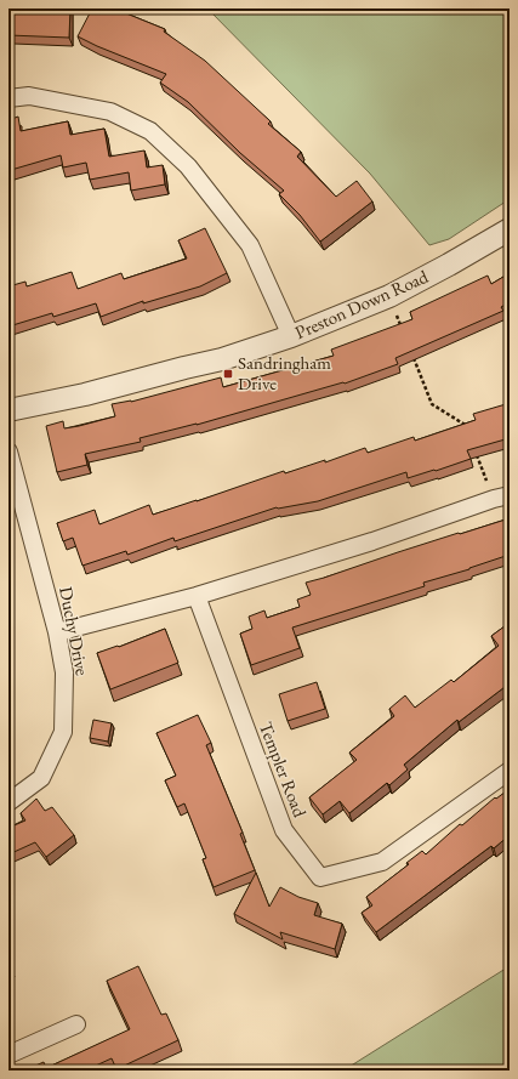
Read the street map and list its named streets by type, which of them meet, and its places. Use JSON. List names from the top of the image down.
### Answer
{
  "streets": {
    "street": ["Preston Down Road", "Duchy Drive", "Templer Road"]
  },
  "places": {
    "transit": ["Sandringham Drive"]
  }
}
